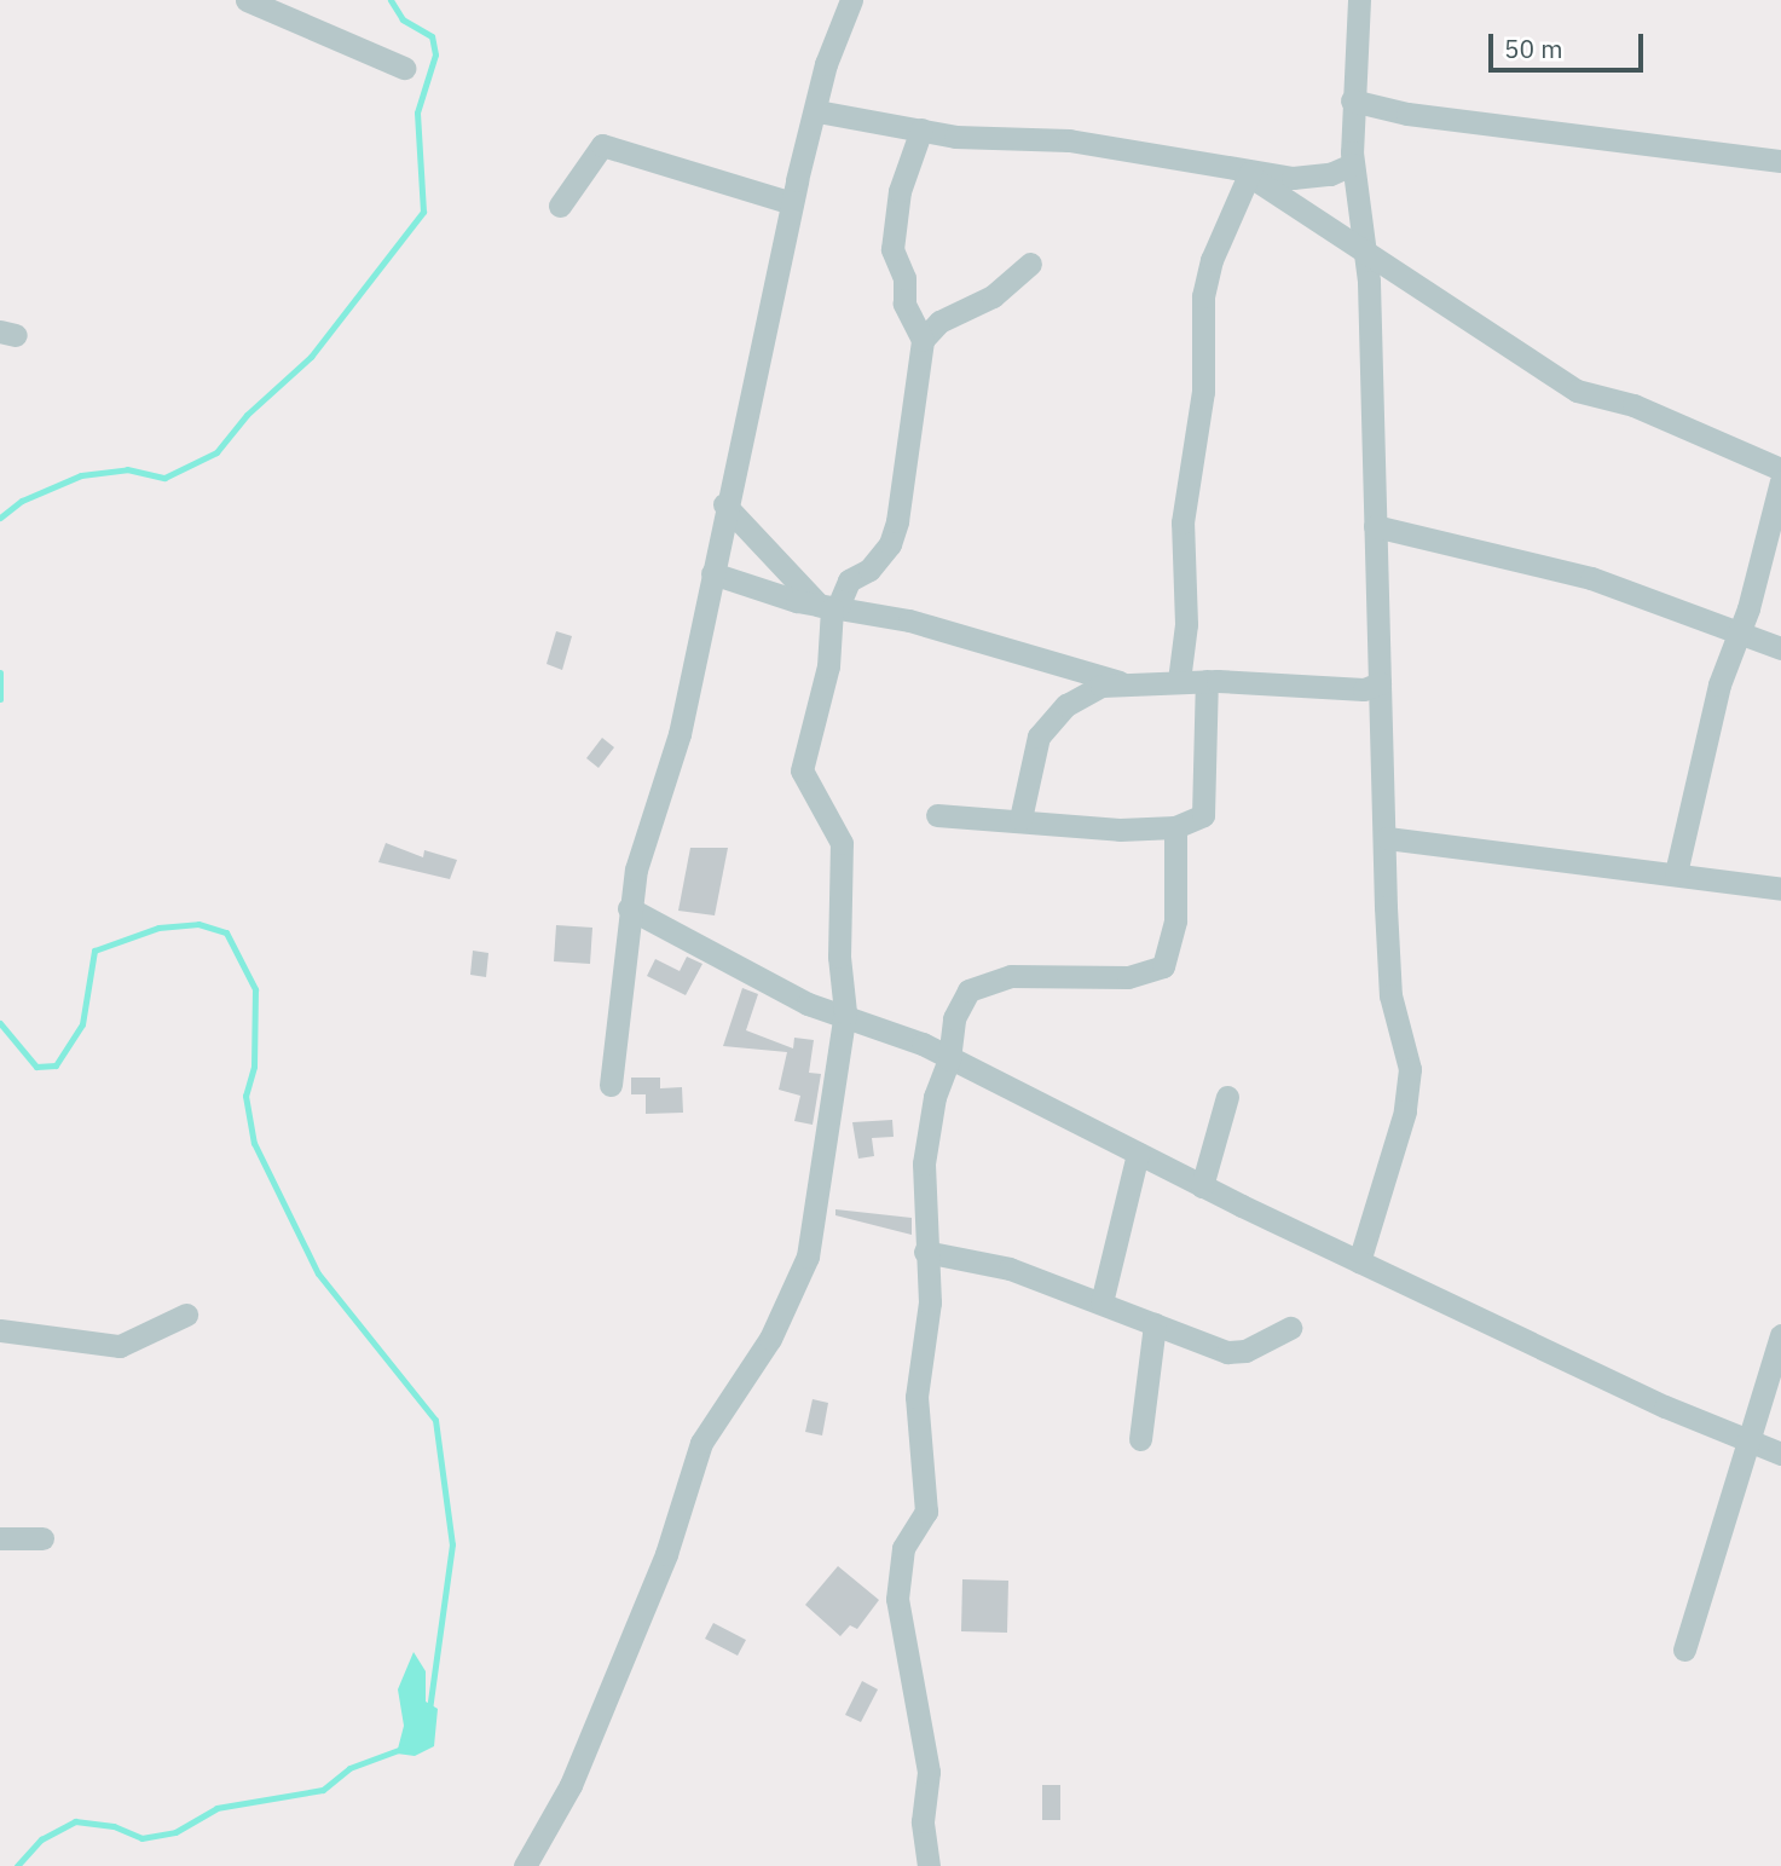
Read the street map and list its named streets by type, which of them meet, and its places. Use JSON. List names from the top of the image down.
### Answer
{
  "scale_bar": "50 m"
}
